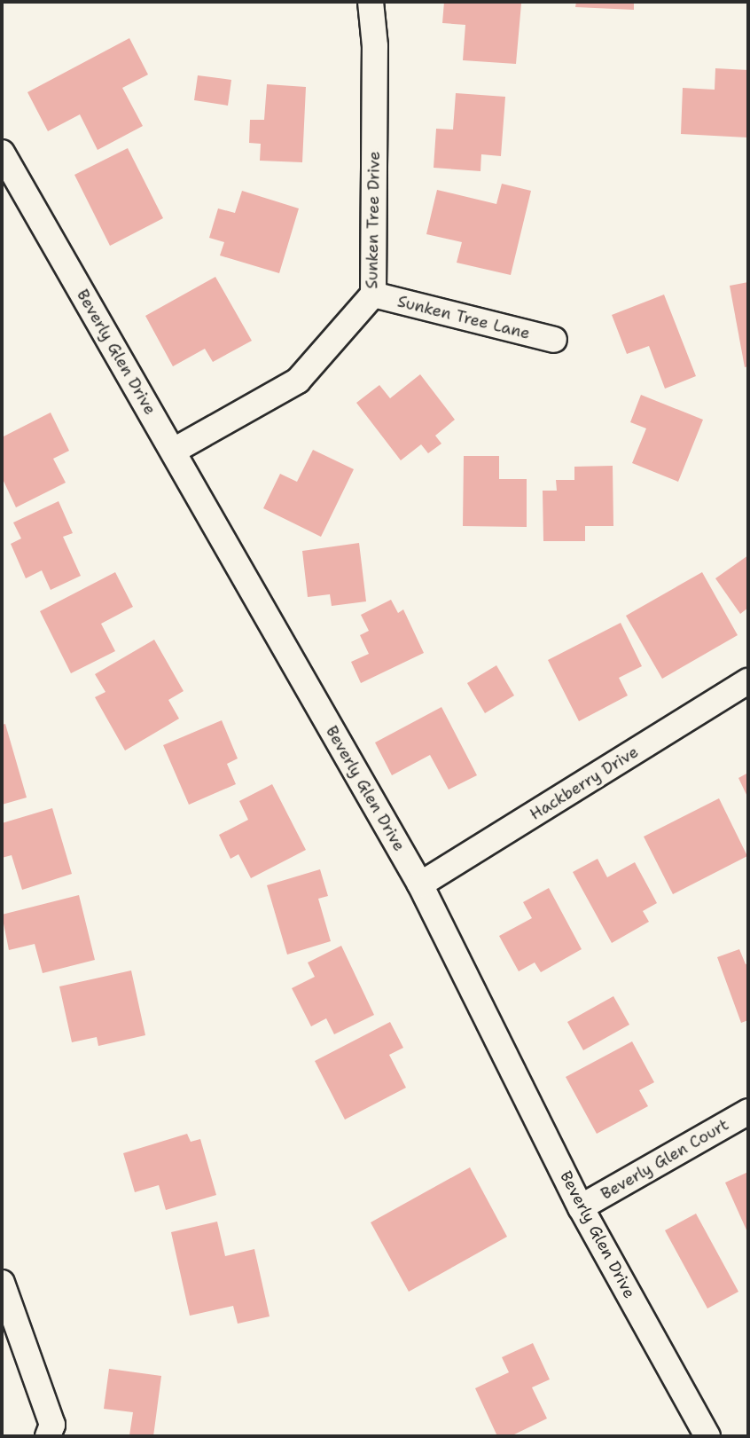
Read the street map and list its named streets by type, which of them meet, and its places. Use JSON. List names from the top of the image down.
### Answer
{
  "streets": {
    "street": [
      "Sunken Tree Drive",
      "Sunken Tree Lane",
      "Beverly Glen Drive",
      "Hackberry Drive",
      "Beverly Glen Court"
    ]
  },
  "crossings": [
    ["Sunken Tree Drive", "Sunken Tree Lane"],
    ["Sunken Tree Drive", "Beverly Glen Drive"],
    ["Beverly Glen Drive", "Hackberry Drive"],
    ["Beverly Glen Drive", "Beverly Glen Court"]
  ]
}
